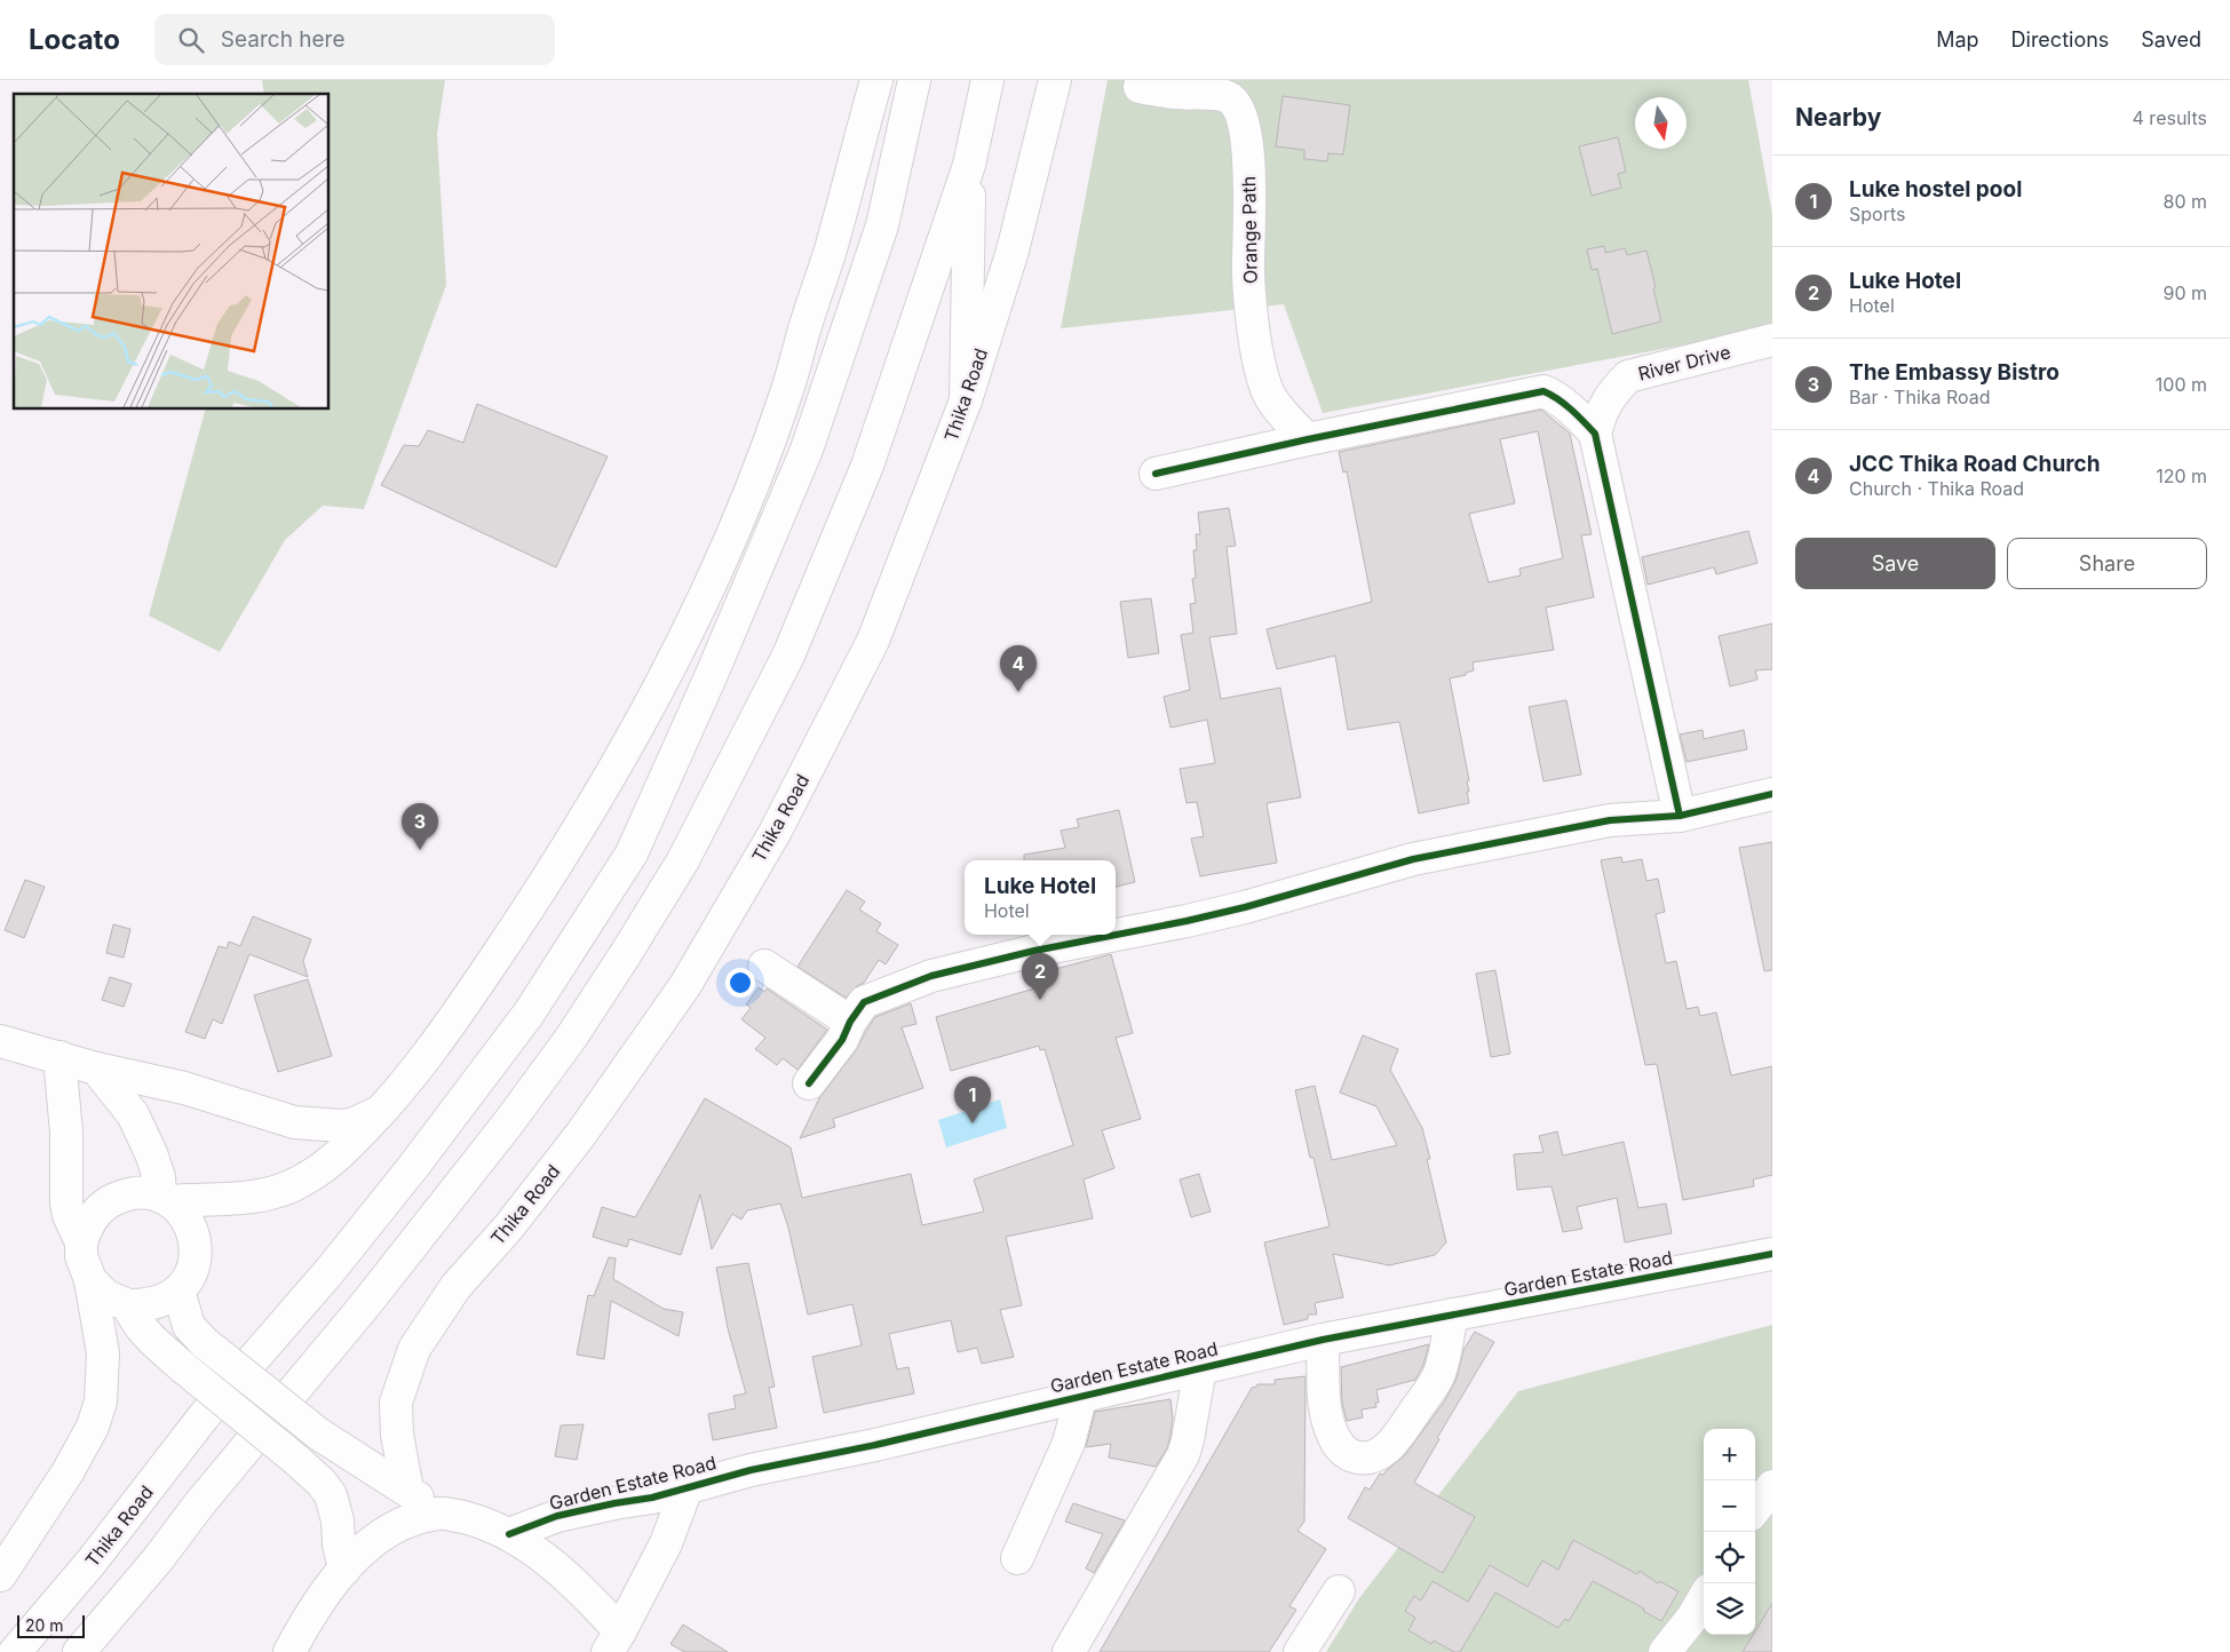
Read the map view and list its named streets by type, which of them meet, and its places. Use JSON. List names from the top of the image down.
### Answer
{
  "streets": {
    "main road": [
      "Orange Path",
      "River Drive",
      "Thika Road",
      "Garden Estate Road"
    ]
  },
  "scale_bar": "20 m",
  "north": "bottom",
  "page": {
    "header": "Locato",
    "search": "Search here",
    "nav": ["Map", "Directions", "Saved"],
    "heading": ["Nearby", "4 results"],
    "list": [
      {
        "mark": "1",
        "name": "Luke hostel pool",
        "note": "Sports",
        "value": "80 m"
      },
      {
        "mark": "2",
        "name": "Luke Hotel",
        "note": "Hotel",
        "value": "90 m"
      },
      {
        "mark": "3",
        "name": "The Embassy Bistro",
        "note": "Bar · Thika Road",
        "value": "100 m"
      },
      {
        "mark": "4",
        "name": "JCC Thika Road Church",
        "note": "Church · Thika Road",
        "value": "120 m"
      }
    ],
    "buttons": ["Save", "Share"],
    "pins": [
      "4",
      "3",
      "2",
      "1"
    ],
    "popup": ["Luke Hotel", "Hotel"],
    "map_buttons": ["+", "−"],
    "scale": "20 m"
  }
}
